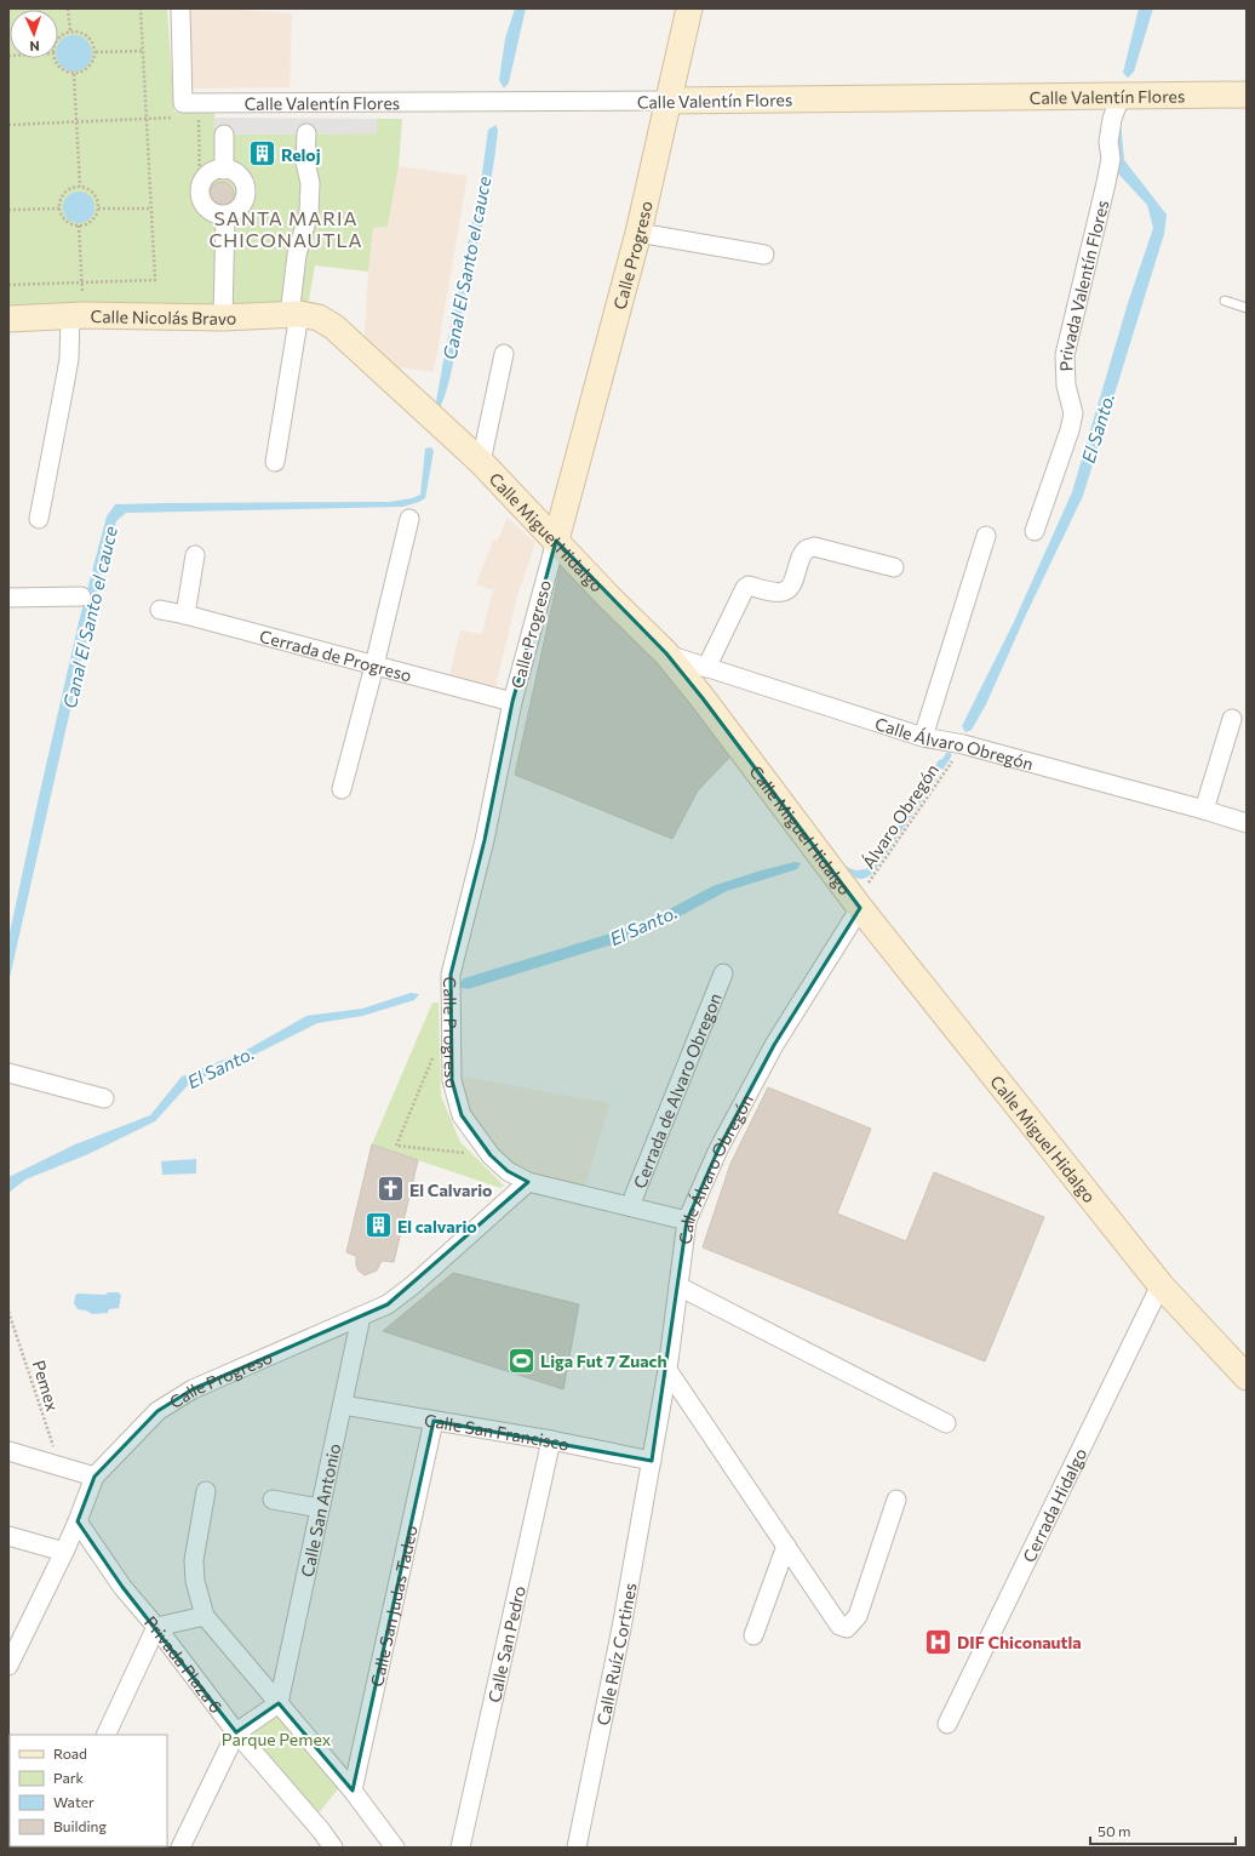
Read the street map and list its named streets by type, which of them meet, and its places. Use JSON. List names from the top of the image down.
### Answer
{
  "streets": {
    "street": [
      "Calle Valentín Flores",
      "Calle Progreso",
      "Privada Valentín Flores",
      "Calle Nicolás Bravo",
      "Calle Miguel Hidalgo",
      "Cerrada de Progreso",
      "Calle Álvaro Obregón",
      "Cerrada de Alvaro Obregon",
      "Calle San Francisco",
      "Cerrada Hidalgo",
      "Calle San Antonio",
      "Calle San Judas Tadeo",
      "Calle San Pedro",
      "Calle Ruíz Cortines",
      "Privada Plaza 6"
    ],
    "path": ["Álvaro Obregón", "Pemex"]
  },
  "crossings": [
    ["Calle Valentín Flores", "Calle Progreso"],
    ["Calle Valentín Flores", "Privada Valentín Flores"],
    ["Calle Progreso", "Calle Miguel Hidalgo"],
    ["Calle Progreso", "Cerrada de Progreso"],
    ["Calle Progreso", "Calle Álvaro Obregón"],
    ["Calle Progreso", "Cerrada de Alvaro Obregon"],
    ["Calle Progreso", "Calle San Antonio"],
    ["Calle Progreso", "Privada Plaza 6"],
    ["Calle Nicolás Bravo", "Calle Miguel Hidalgo"],
    ["Calle Miguel Hidalgo", "Calle Álvaro Obregón"],
    ["Calle Miguel Hidalgo", "Álvaro Obregón"],
    ["Calle Miguel Hidalgo", "Cerrada Hidalgo"],
    ["Calle Álvaro Obregón", "Álvaro Obregón"],
    ["Calle Álvaro Obregón", "Calle San Francisco"],
    ["Calle Álvaro Obregón", "Calle Ruíz Cortines"],
    ["Calle San Francisco", "Calle San Antonio"],
    ["Calle San Francisco", "Calle San Judas Tadeo"],
    ["Calle San Francisco", "Calle San Pedro"],
    ["Calle San Francisco", "Calle Ruíz Cortines"]
  ],
  "districts": ["SANTA MARIA CHICONAUTLA"],
  "water": ["Canal El Santo el cauce", "El Santo."],
  "parks": ["Parque Pemex"],
  "places": {
    "building": ["Reloj", "El calvario"],
    "church": ["El Calvario"],
    "sports": ["Liga Fut 7 Zuach"],
    "hospital": ["DIF Chiconautla"]
  },
  "legend": [
    "Road",
    "Park",
    "Water",
    "Building"
  ],
  "scale_bar": "50 m",
  "north": "bottom"
}
